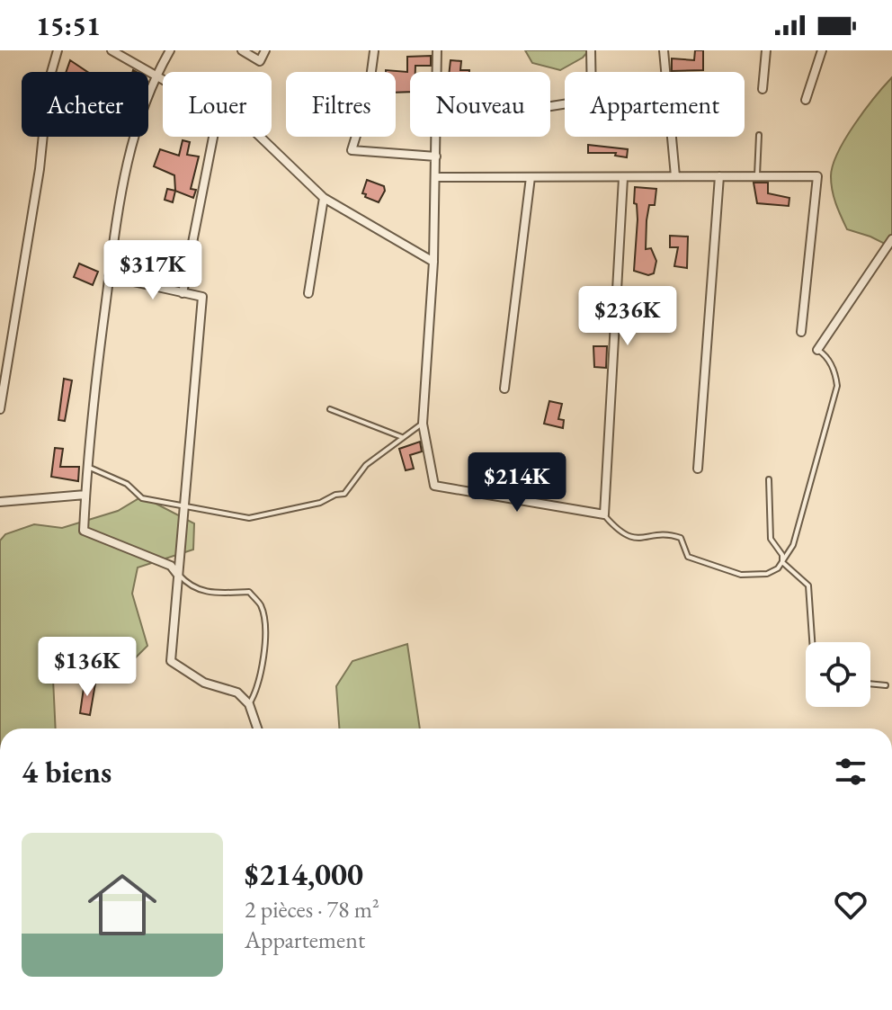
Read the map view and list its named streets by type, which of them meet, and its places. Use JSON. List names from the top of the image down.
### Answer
{
  "page": {
    "status": "15:51",
    "chip": [
      "Acheter",
      "Louer",
      "Filtres",
      "Nouveau",
      "Appartement"
    ],
    "price": [
      "$317K",
      "$236K",
      "$214K",
      "$136K"
    ],
    "heading": "4 biens",
    "list": [
      {
        "name": "$214,000",
        "note": "2 pièces · 78 m² · Appartement"
      }
    ]
  }
}
